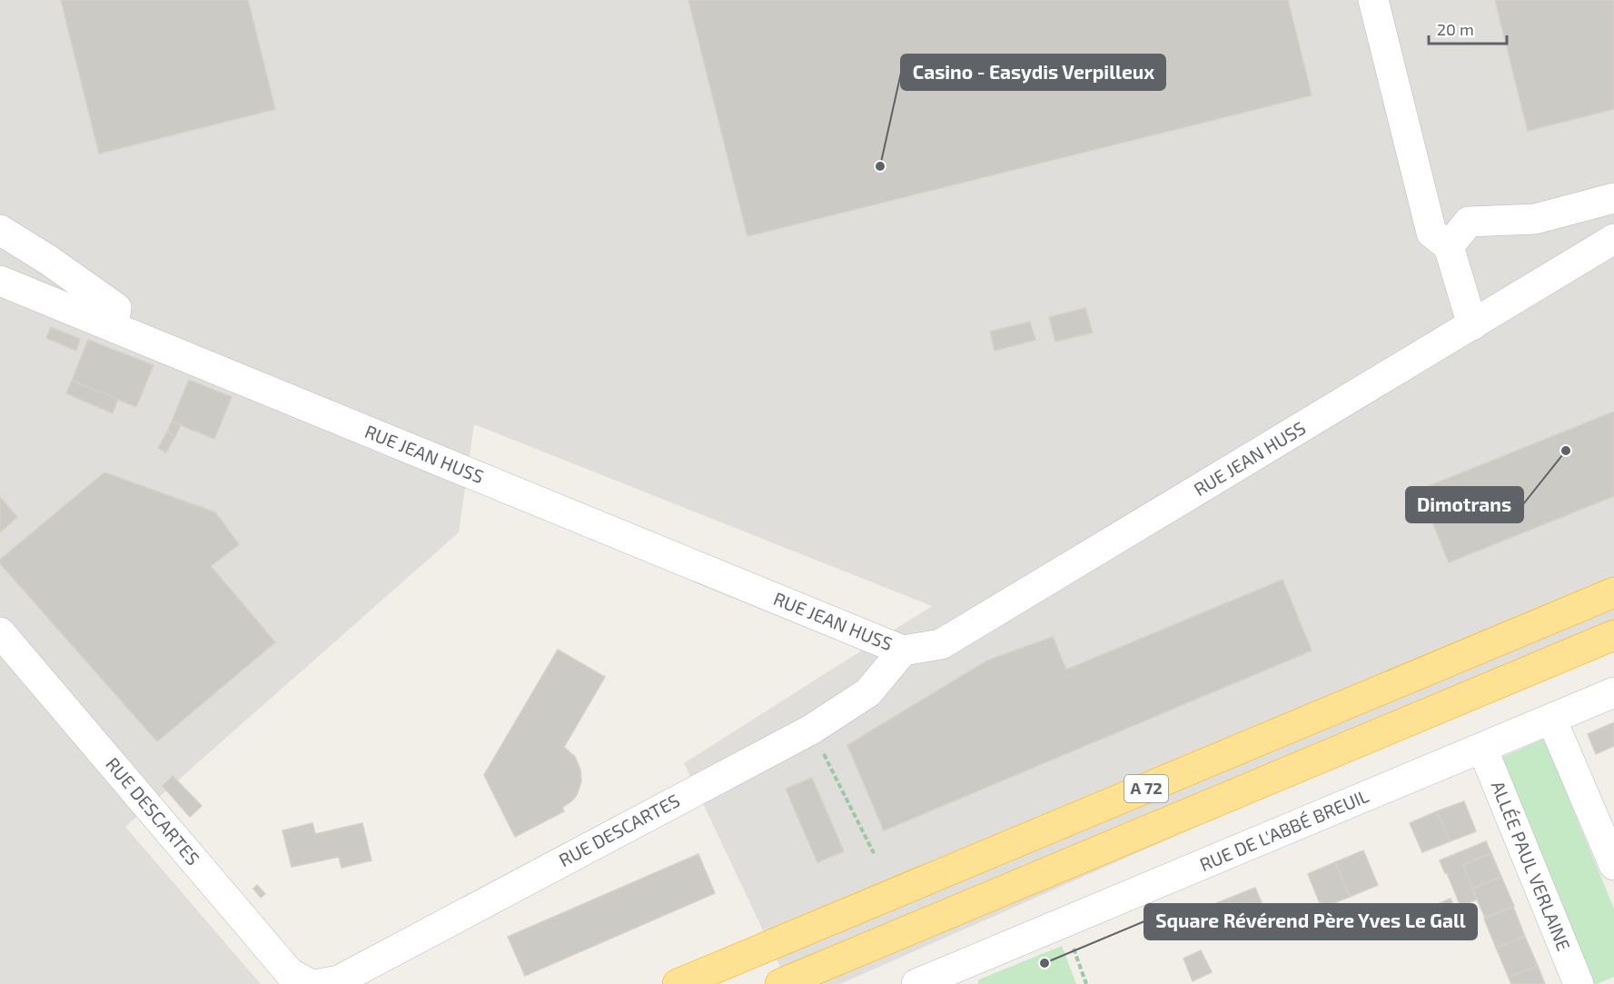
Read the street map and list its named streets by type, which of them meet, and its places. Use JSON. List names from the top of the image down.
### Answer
{
  "streets": {
    "highway": ["A 72"],
    "street": [
      "RUE JEAN HUSS",
      "RUE DESCARTES",
      "RUE DE L'ABBÉ BREUIL",
      "ALLÉE PAUL VERLAINE"
    ]
  },
  "crossings": [
    ["RUE JEAN HUSS", "RUE DESCARTES"],
    ["RUE DE L'ABBÉ BREUIL", "ALLÉE PAUL VERLAINE"]
  ],
  "places": ["Casino - Easydis Verpilleux", "Dimotrans", "Square Révérend Père Yves Le Gall"],
  "scale_bar": "20 m"
}
